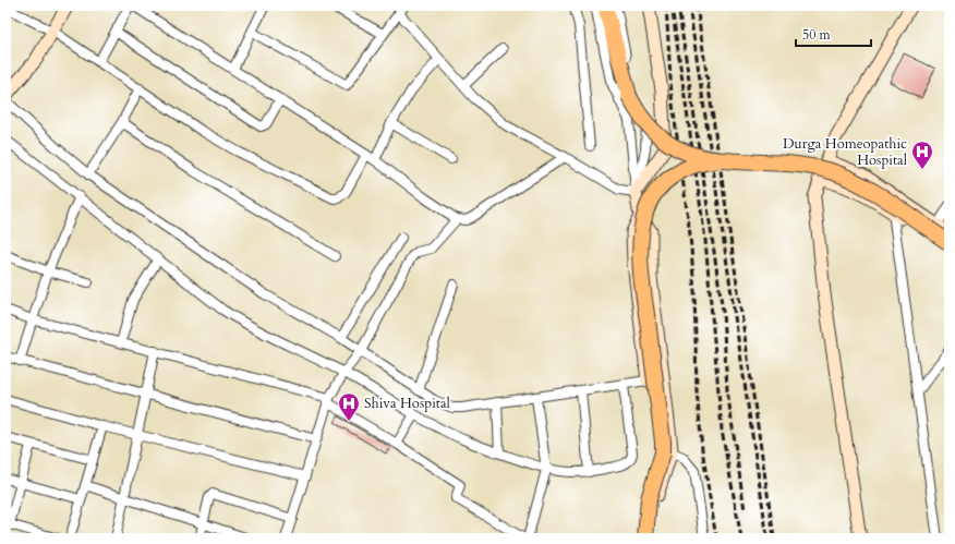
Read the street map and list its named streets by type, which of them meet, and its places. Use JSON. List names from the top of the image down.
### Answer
{
  "places": {
    "hospital": ["Durga Homeopathic Hospital", "Shiva Hospital"]
  },
  "scale_bar": "50 m"
}
